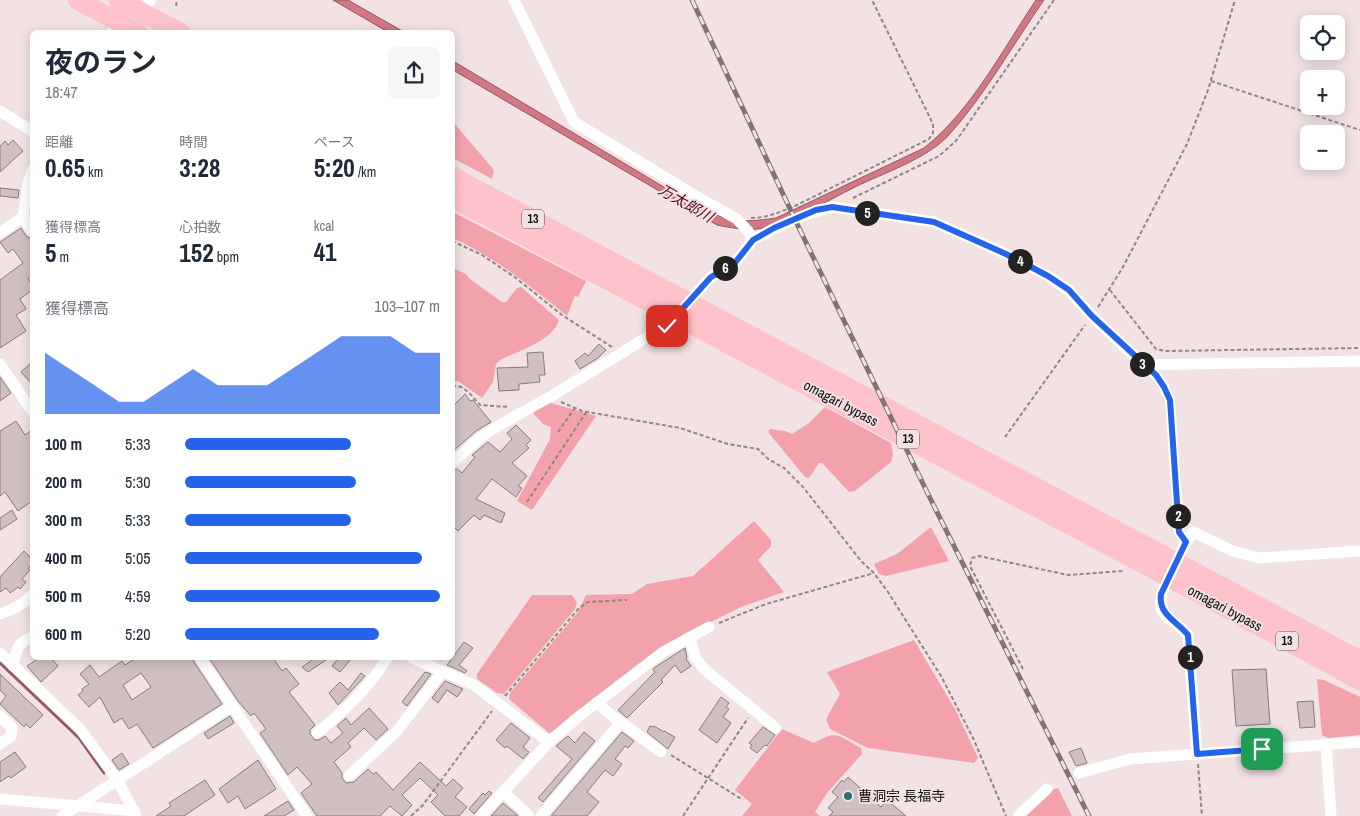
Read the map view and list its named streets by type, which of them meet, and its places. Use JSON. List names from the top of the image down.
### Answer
{
  "streets": {
    "highway": ["13", "omagari bypass"]
  },
  "water": ["万太郎川"],
  "places": ["曹洞宗 長福寺"],
  "page": {
    "map_buttons": ["+", "−"],
    "heading": ["夜のラン", "18:47"],
    "stats": [
      ["距離", "0.65 km"],
      ["時間", "3:28"],
      ["ペース", "5:20 /km"],
      ["獲得標高", "5 m"],
      ["心拍数", "152 bpm"],
      ["kcal", "41"]
    ],
    "pins": [
      "5",
      "4",
      "6",
      "3",
      "2",
      "1"
    ],
    "chart": ["獲得標高", "103–107 m"],
    "list": [
      {
        "name": "100 m",
        "note": "5:33"
      },
      {
        "name": "200 m",
        "note": "5:30"
      },
      {
        "name": "300 m",
        "note": "5:33"
      },
      {
        "name": "400 m",
        "note": "5:05"
      },
      {
        "name": "500 m",
        "note": "4:59"
      },
      {
        "name": "600 m",
        "note": "5:20"
      }
    ]
  }
}
